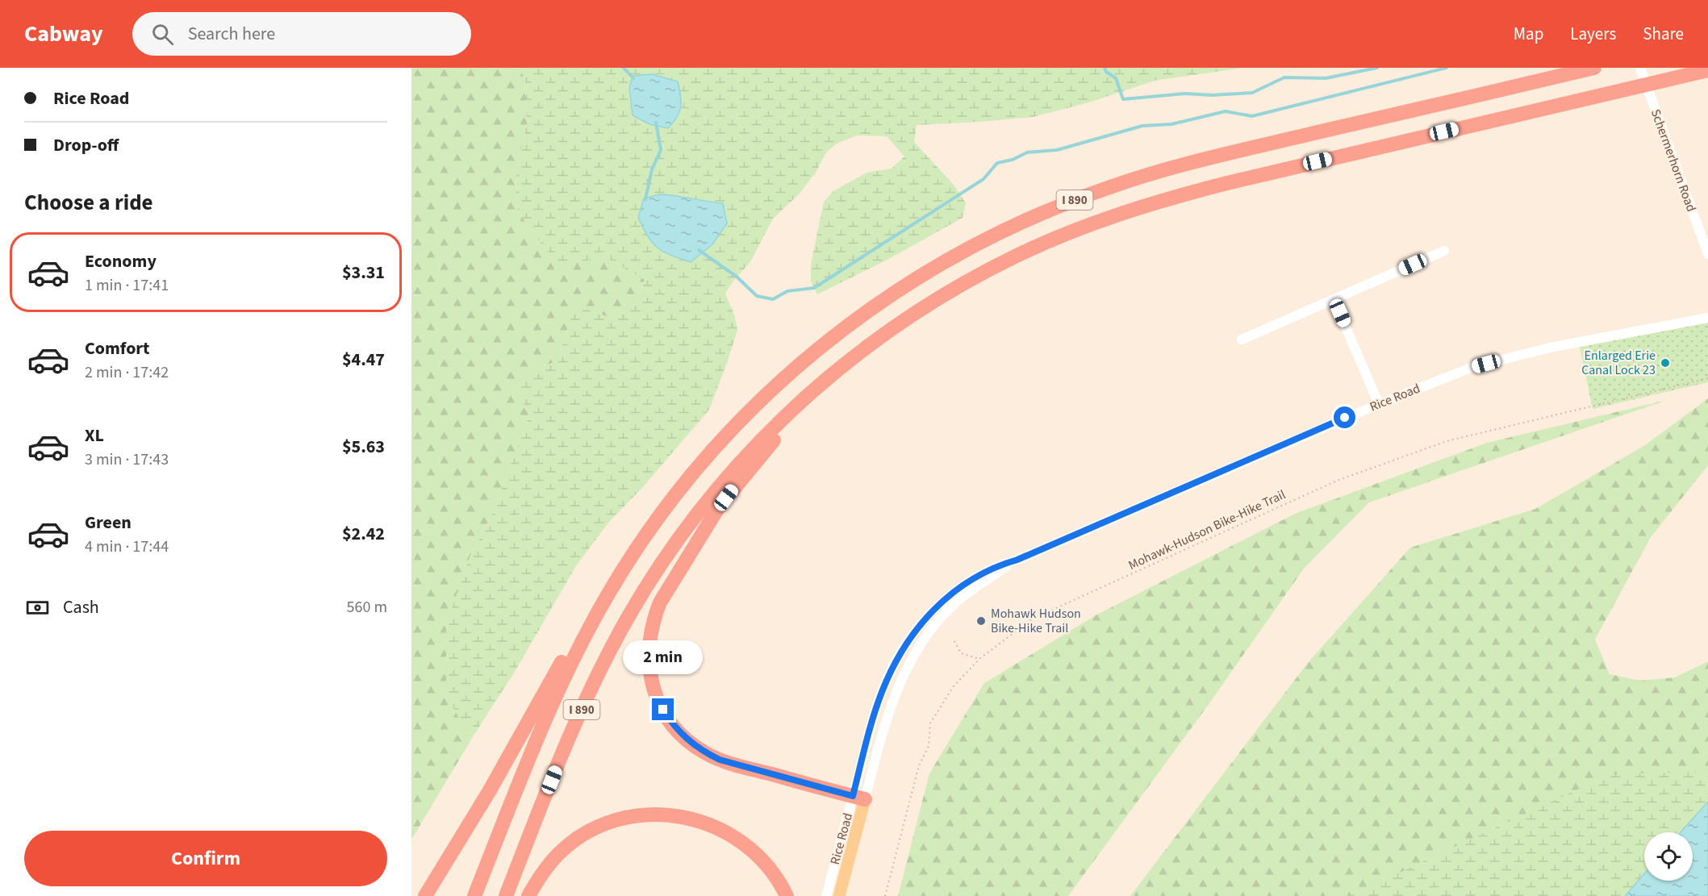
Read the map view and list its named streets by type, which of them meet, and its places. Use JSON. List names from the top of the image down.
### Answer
{
  "streets": {
    "highway": ["I 890"],
    "main road": ["Rice Road"],
    "street": ["Schermerhorn Road"],
    "path": ["Mohawk-Hudson Bike-Hike Trail"]
  },
  "places": ["Enlarged Erie Canal Lock 23", "Mohawk Hudson Bike-Hike Trail"],
  "page": {
    "header": "Cabway",
    "search": "Search here",
    "nav": ["Map", "Layers", "Share"],
    "banner": ["Rice Road", "Drop-off"],
    "heading": "Choose a ride",
    "list": [
      {
        "name": "Economy",
        "note": "1 min · 17:41",
        "value": "$3.31"
      },
      {
        "name": "Comfort",
        "note": "2 min · 17:42",
        "value": "$4.47"
      },
      {
        "name": "XL",
        "note": "3 min · 17:43",
        "value": "$5.63"
      },
      {
        "name": "Green",
        "note": "4 min · 17:44",
        "value": "$2.42"
      }
    ],
    "pay": ["Cash", "560 m"],
    "bubble": "2 min",
    "buttons": "Confirm"
  }
}
